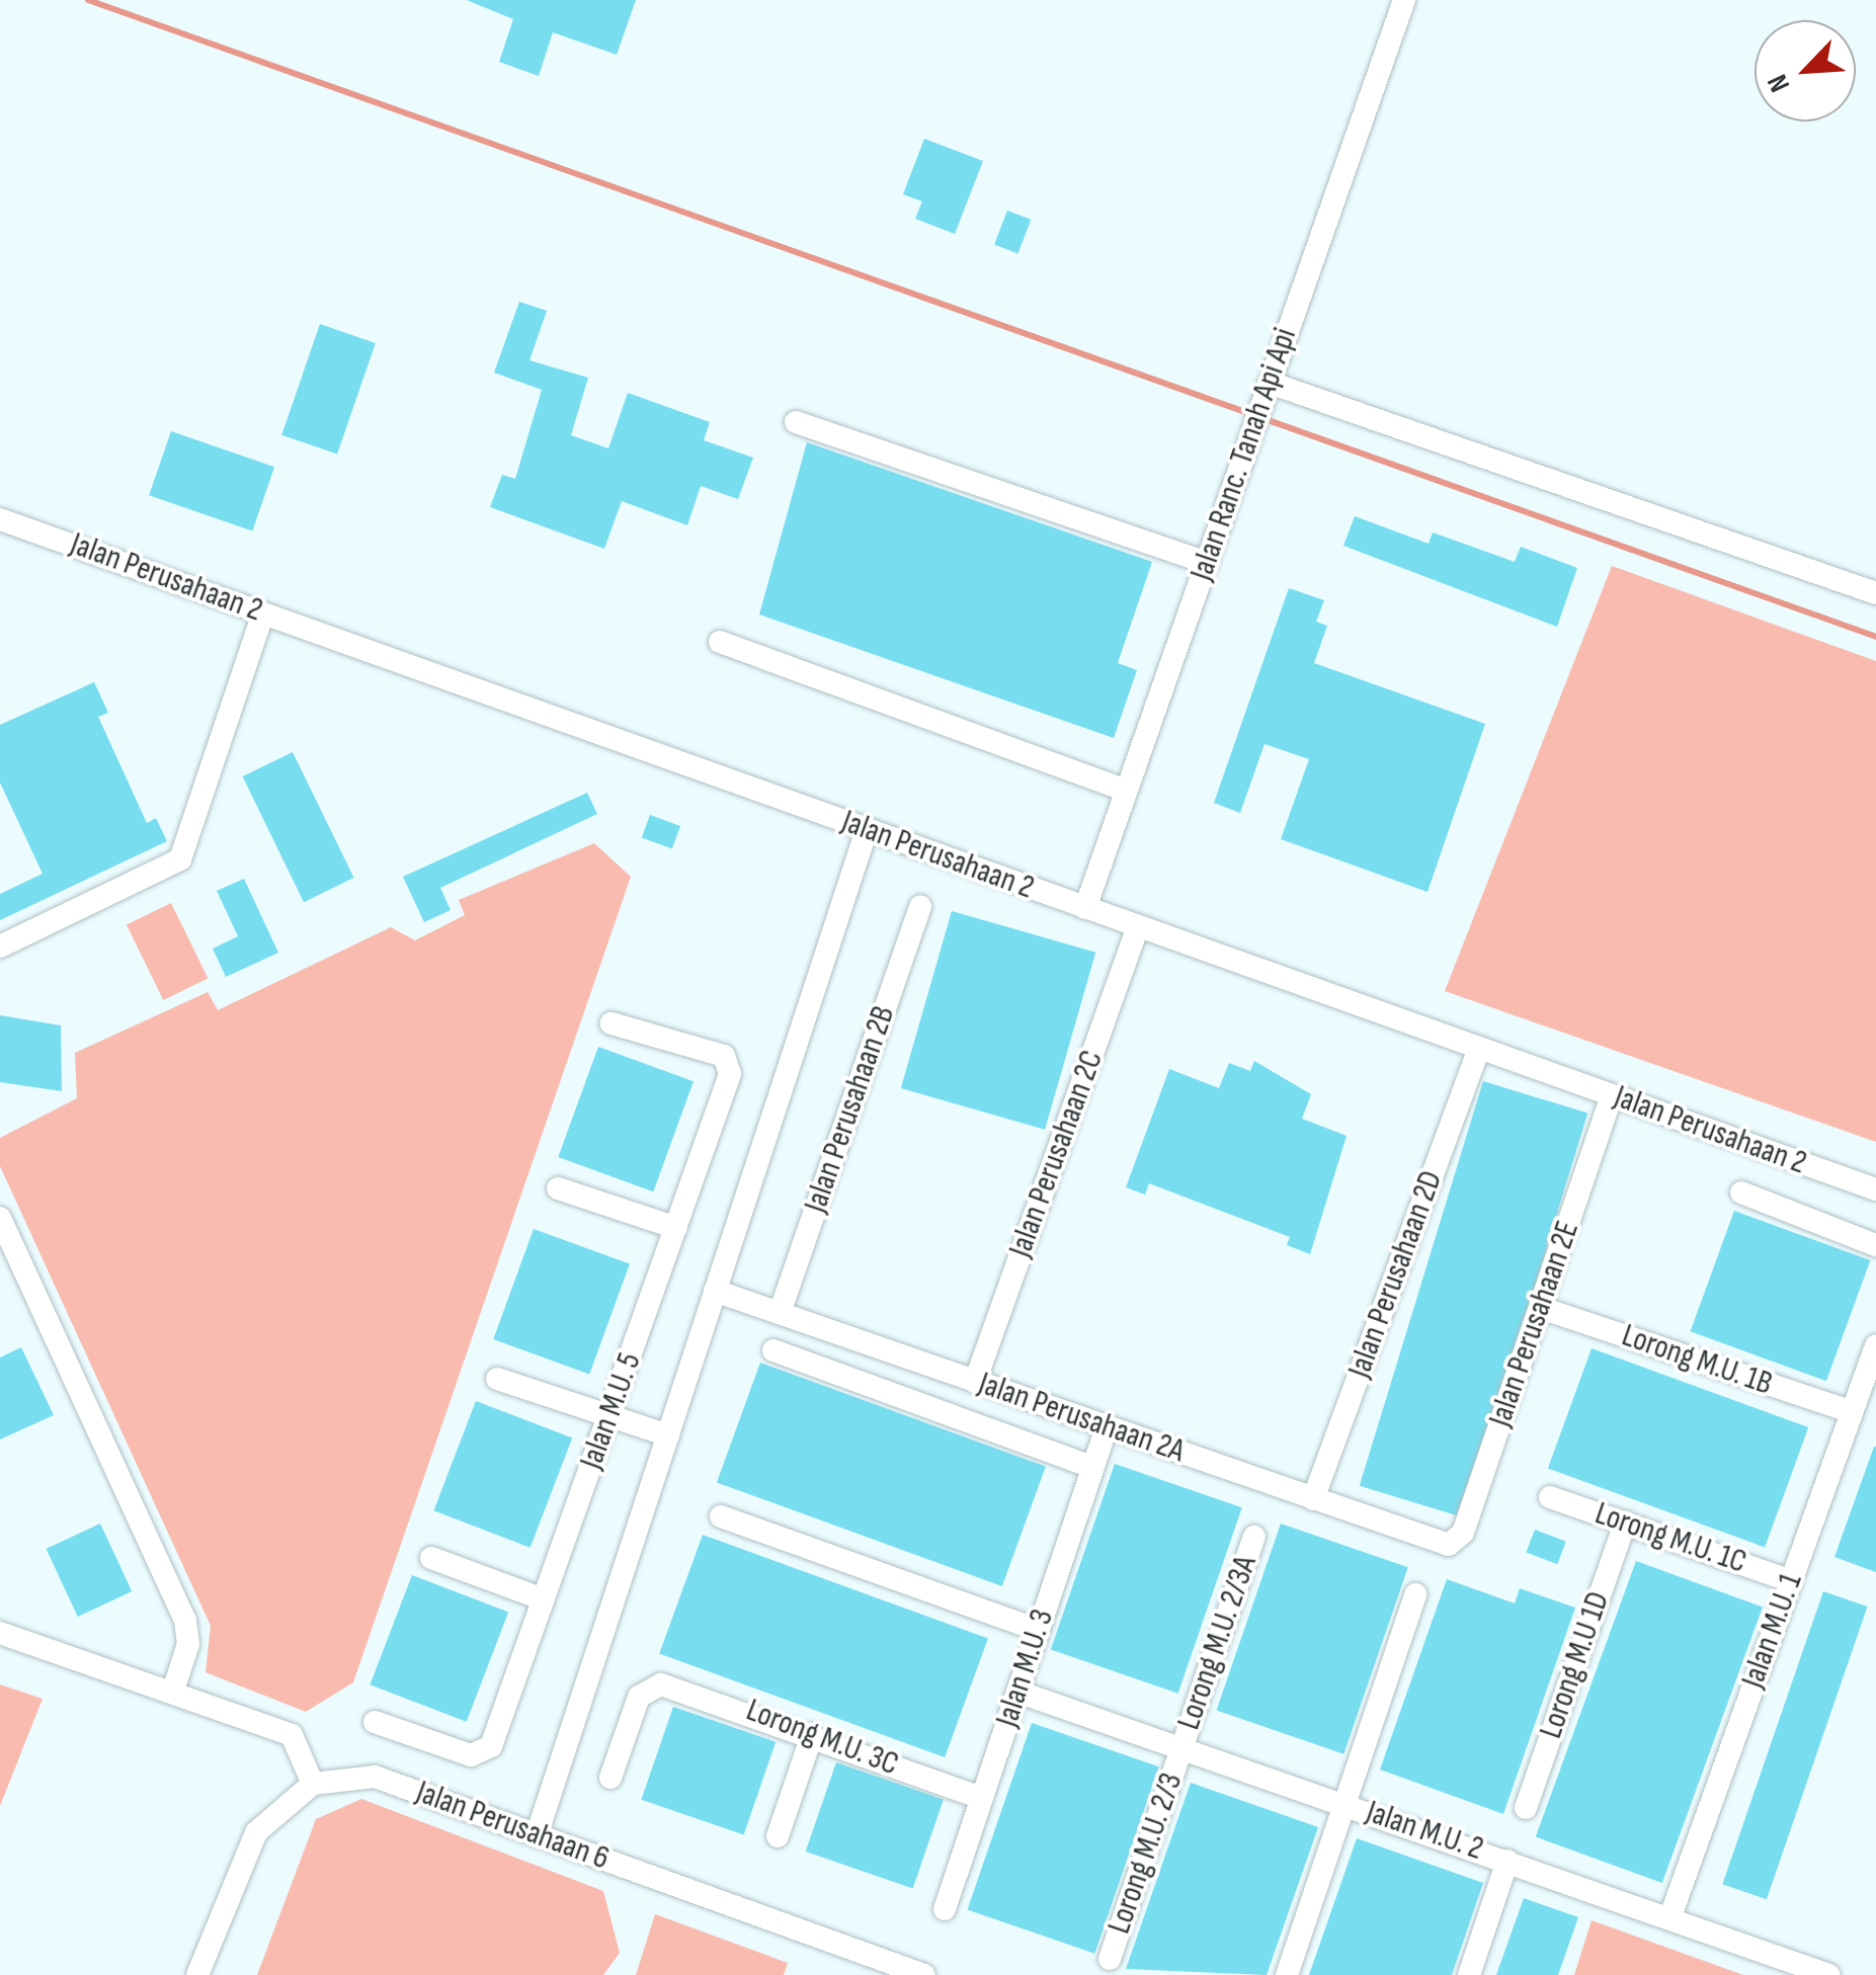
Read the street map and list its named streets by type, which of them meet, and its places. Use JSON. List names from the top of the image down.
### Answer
{
  "streets": {
    "street": [
      "Jalan Ranc. Tanah Api Api",
      "Jalan Perusahaan 2",
      "Jalan Perusahaan 2B",
      "Jalan Perusahaan 2C",
      "Jalan Perusahaan 2D",
      "Jalan Perusahaan 2E",
      "Lorong M.U. 1B",
      "Jalan M.U. 5",
      "Jalan Perusahaan 2A",
      "Lorong M.U. 1C",
      "Jalan M.U. 1",
      "Lorong M.U. 2/3A",
      "Lorong M.U 1D",
      "Jalan M.U. 3",
      "Lorong M.U. 3C",
      "Jalan Perusahaan 6",
      "Jalan M.U. 2",
      "Lorong M.U. 2/3"
    ]
  },
  "crossings": [
    ["Jalan Ranc. Tanah Api Api", "Jalan Perusahaan 2"],
    ["Jalan Perusahaan 2", "Jalan Perusahaan 2C"],
    ["Jalan Perusahaan 2", "Jalan Perusahaan 2D"],
    ["Jalan Perusahaan 2", "Jalan Perusahaan 2E"],
    ["Jalan Perusahaan 2B", "Jalan Perusahaan 2A"],
    ["Jalan Perusahaan 2C", "Jalan Perusahaan 2A"],
    ["Jalan Perusahaan 2D", "Jalan Perusahaan 2A"],
    ["Jalan Perusahaan 2E", "Lorong M.U. 1B"],
    ["Jalan Perusahaan 2E", "Jalan Perusahaan 2A"],
    ["Lorong M.U. 1B", "Jalan M.U. 1"],
    ["Jalan Perusahaan 2A", "Jalan M.U. 3"],
    ["Lorong M.U. 1C", "Jalan M.U. 1"],
    ["Lorong M.U. 1C", "Lorong M.U 1D"],
    ["Jalan M.U. 1", "Jalan M.U. 2"],
    ["Lorong M.U. 2/3A", "Jalan M.U. 2"],
    ["Lorong M.U. 2/3A", "Lorong M.U. 2/3"],
    ["Jalan M.U. 3", "Lorong M.U. 3C"],
    ["Jalan M.U. 3", "Jalan M.U. 2"],
    ["Jalan M.U. 2", "Lorong M.U. 2/3"]
  ],
  "north": "bottom left"
}
